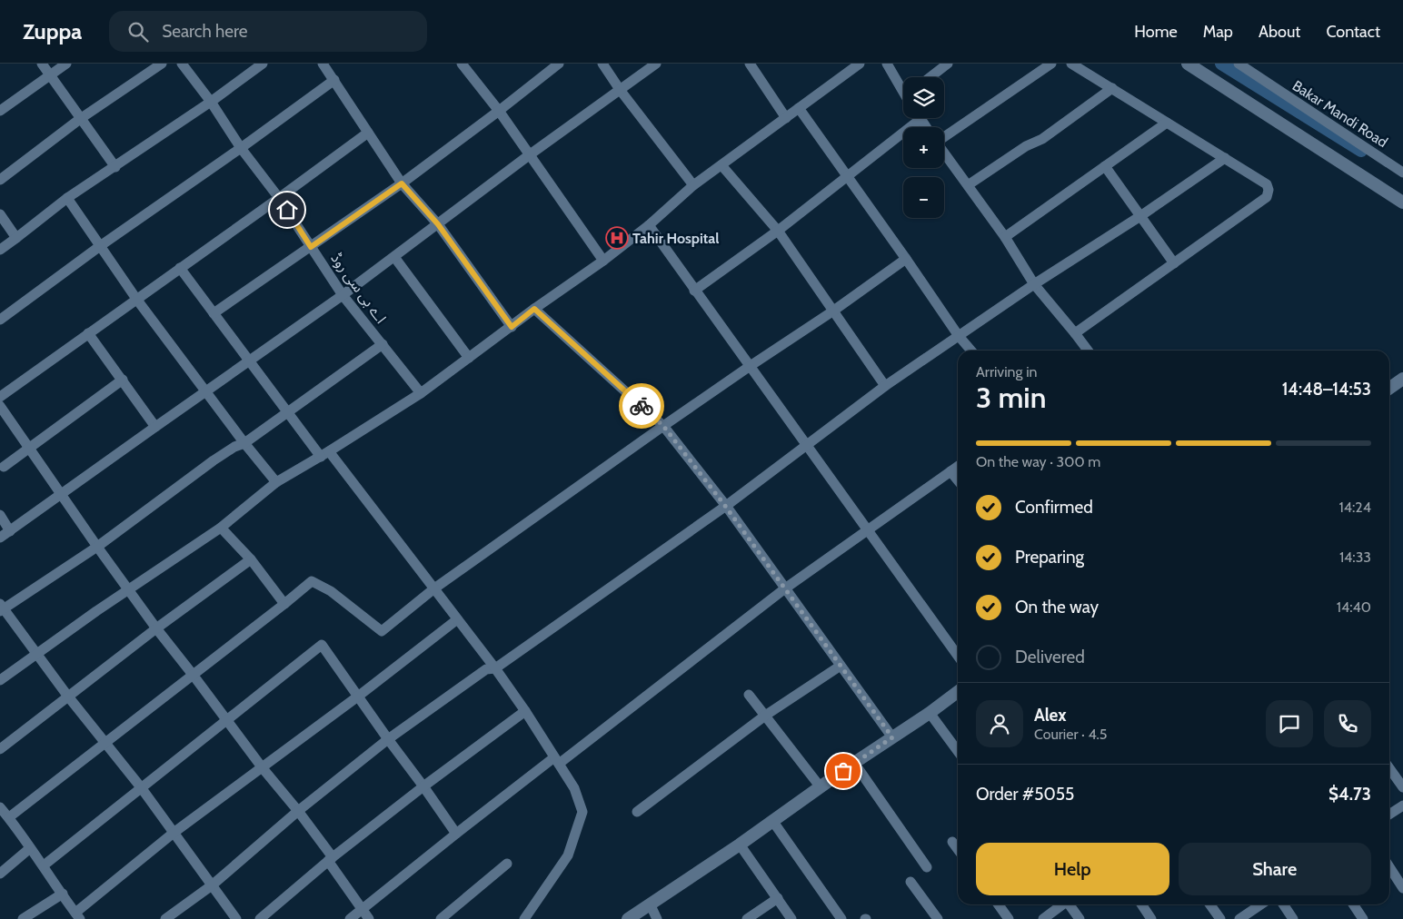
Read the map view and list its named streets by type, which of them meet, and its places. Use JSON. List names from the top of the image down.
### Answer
{
  "streets": {
    "street": ["Bakar Mandi Road", "اے بی سی روڈ"]
  },
  "places": {
    "hospital": ["Tahir Hospital"]
  },
  "page": {
    "header": "Zuppa",
    "search": "Search here",
    "nav": [
      "Home",
      "Map",
      "About",
      "Contact"
    ],
    "map_buttons": ["+", "−"],
    "heading": ["3 min", "Arriving in", "14:48–14:53"],
    "panel": [
      "Alex",
      "Courier · 4.5",
      "Order #5055",
      "$4.73"
    ],
    "bar": "On the way · 300 m",
    "list": [
      ["Confirmed", "14:24"],
      ["Preparing", "14:33"],
      ["On the way", "14:40"],
      "Delivered"
    ],
    "buttons": ["Help", "Share"]
  }
}
